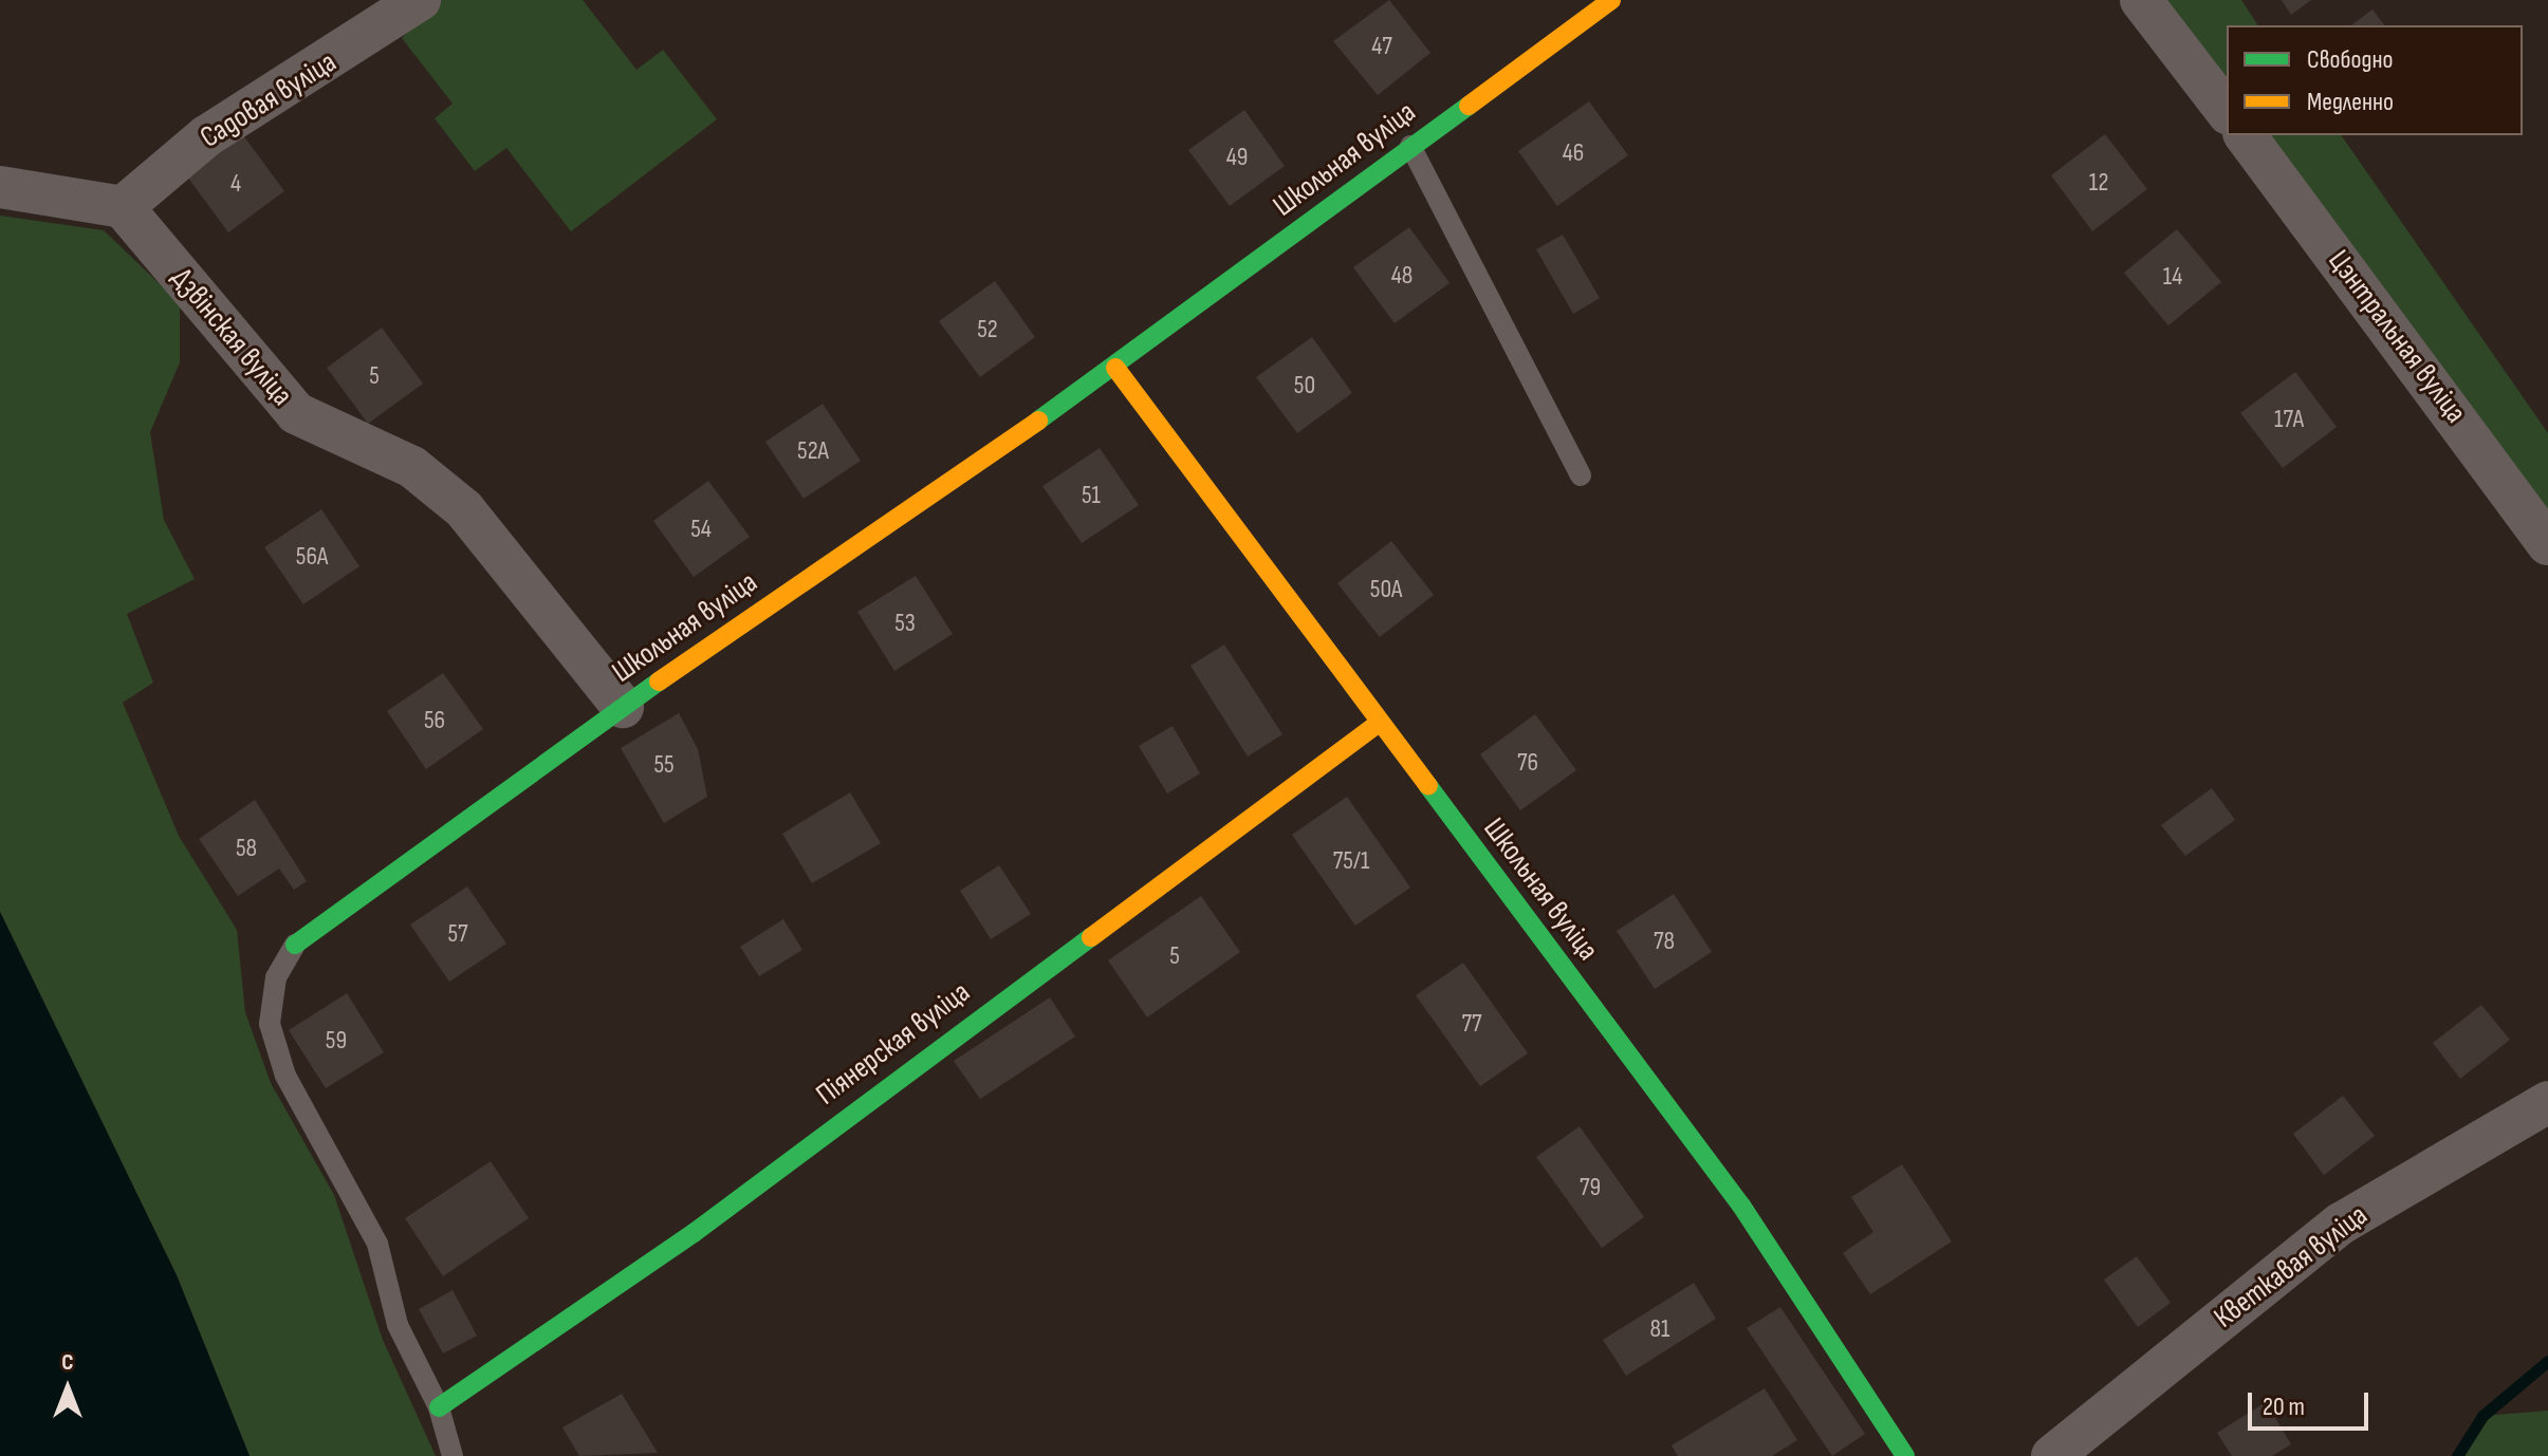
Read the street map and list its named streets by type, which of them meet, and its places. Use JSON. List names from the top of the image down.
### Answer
{
  "streets": {
    "street": [
      "Садовая вуліца",
      "Школьная вуліца",
      "Дзвінская вуліца",
      "Цэнтральная вуліца",
      "Піянерская вуліца",
      "Кветкавая вуліца"
    ]
  },
  "crossings": [
    ["Садовая вуліца", "Дзвінская вуліца"],
    ["Школьная вуліца", "Дзвінская вуліца"],
    ["Школьная вуліца", "Піянерская вуліца"]
  ],
  "house_numbers": [
    "47",
    "46",
    "49",
    "12",
    "4",
    "48",
    "14",
    "52",
    "5",
    "50",
    "17А",
    "52А",
    "51",
    "54",
    "56А",
    "50А",
    "53",
    "56",
    "76",
    "55",
    "58",
    "75/1",
    "57",
    "78",
    "5",
    "77",
    "59",
    "79",
    "81"
  ],
  "legend": ["Свободно", "Медленно"],
  "scale_bar": "20 m",
  "north": "top"
}
